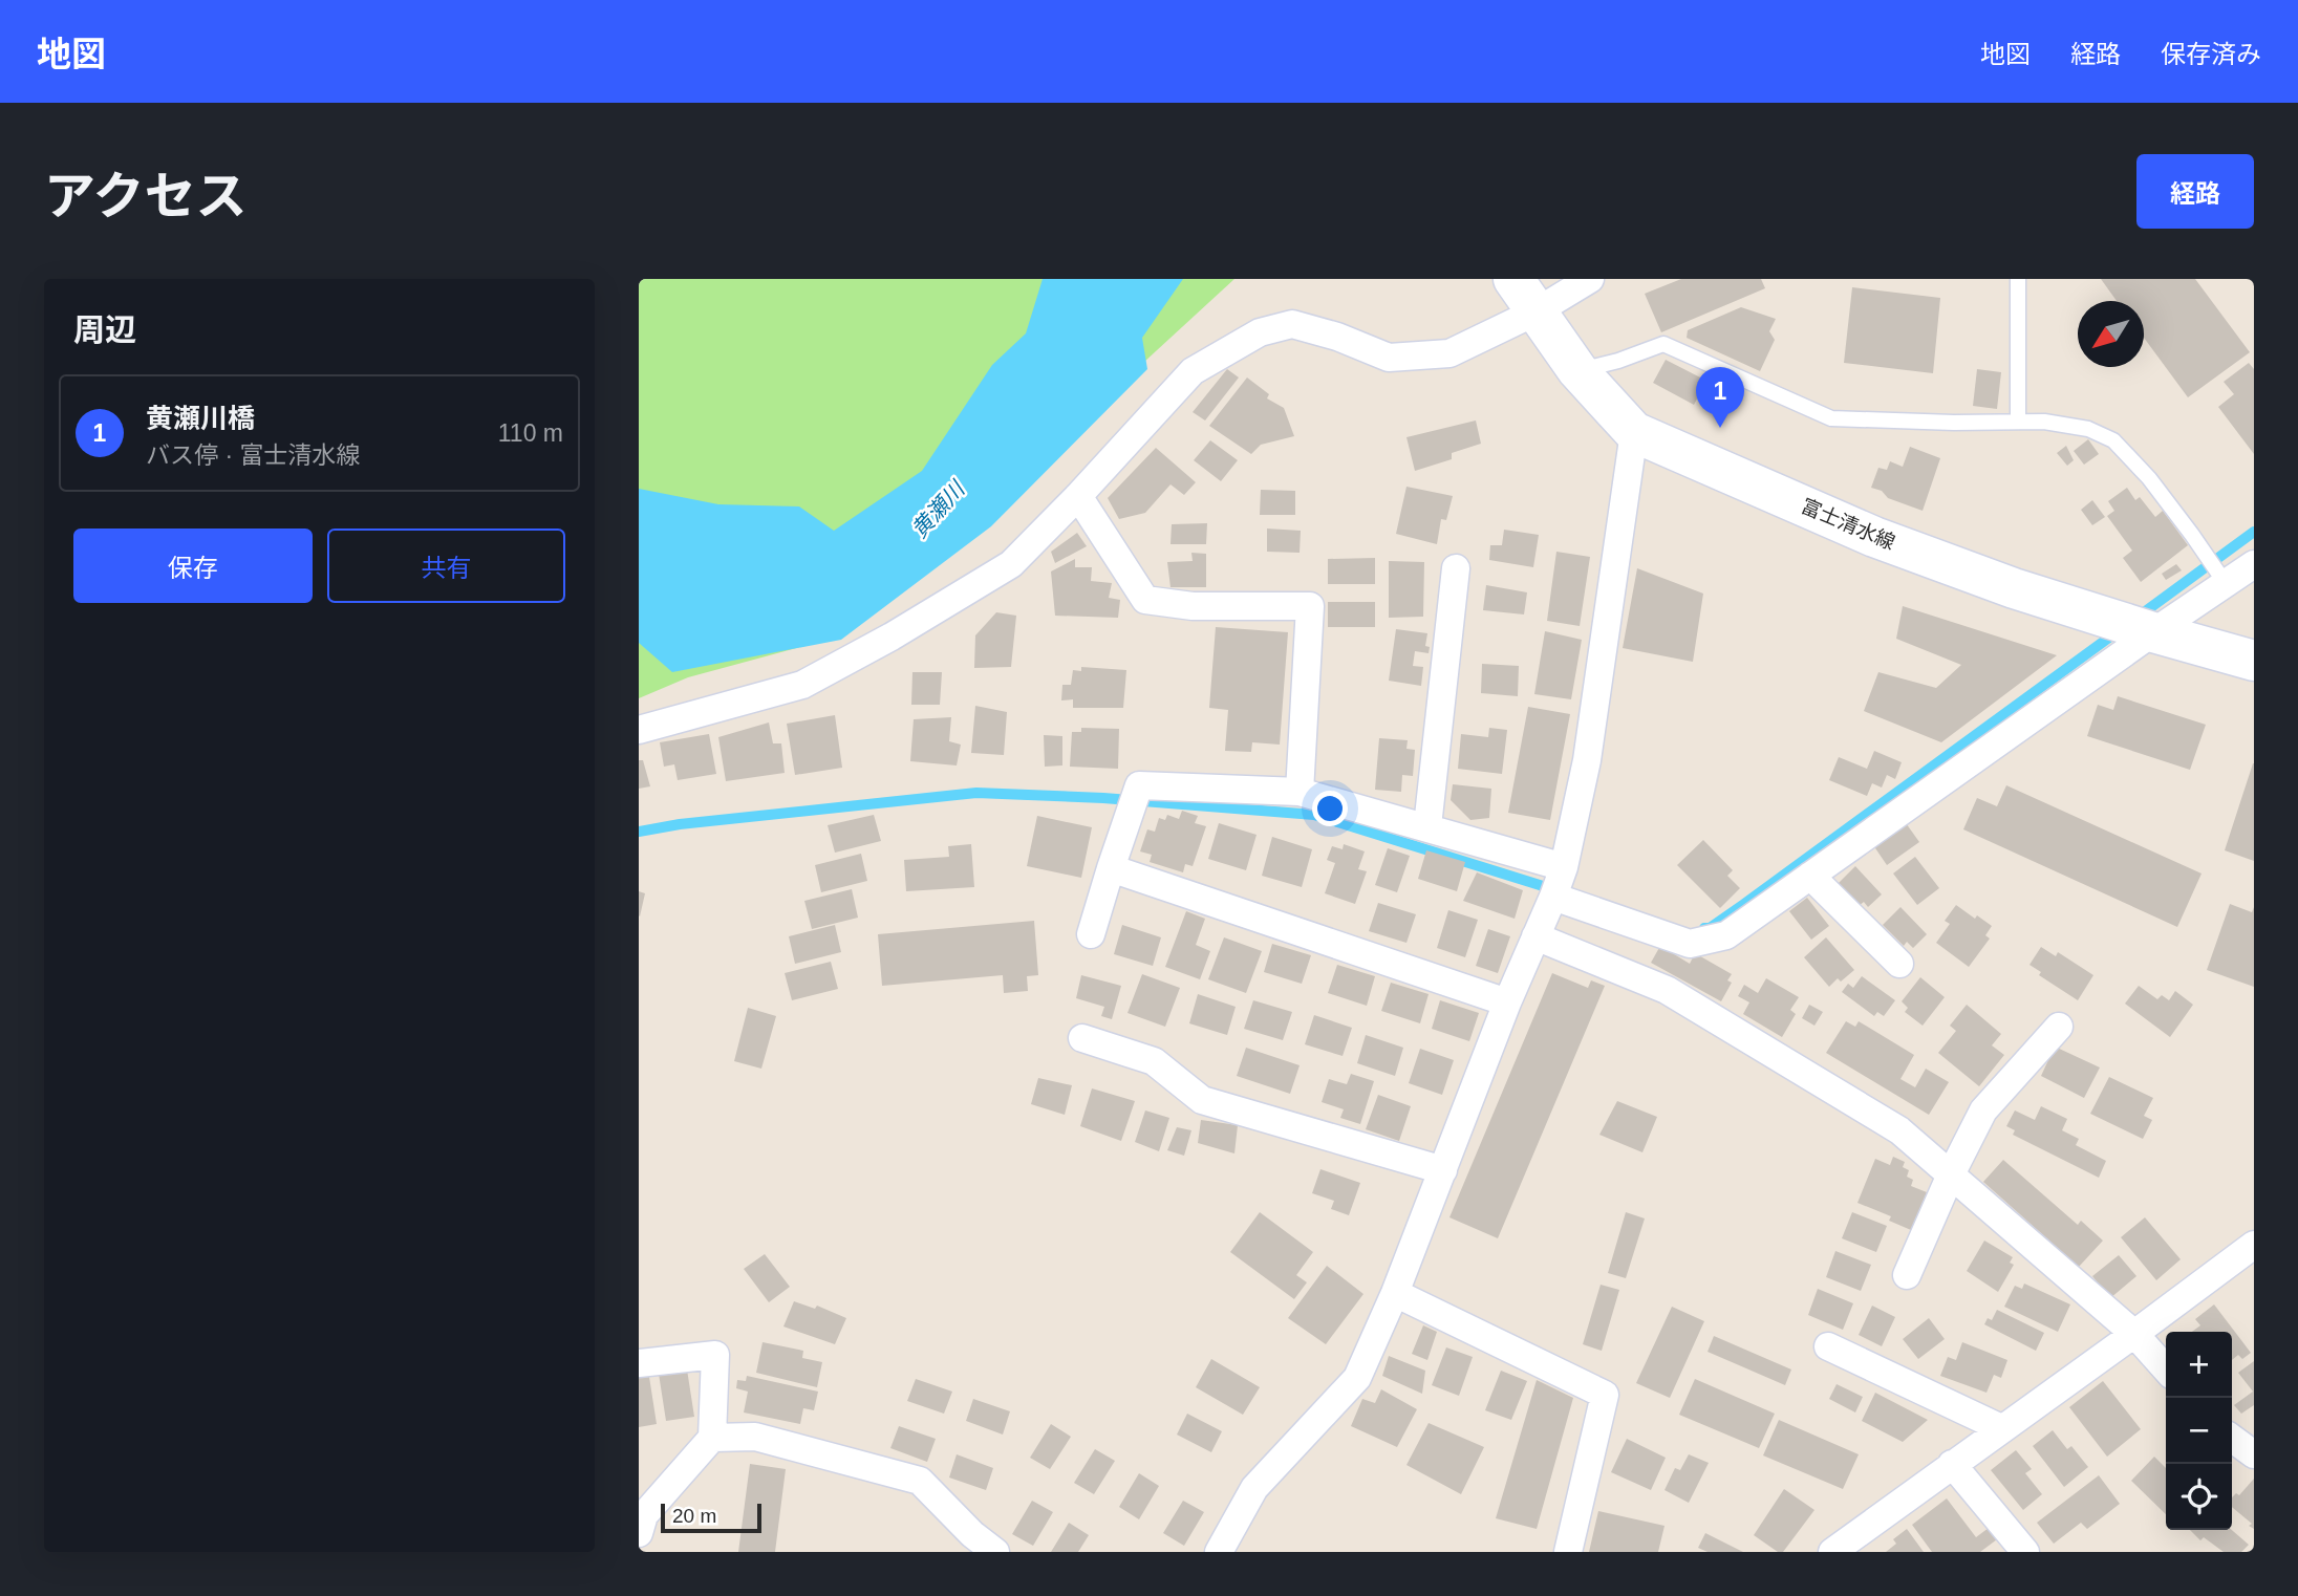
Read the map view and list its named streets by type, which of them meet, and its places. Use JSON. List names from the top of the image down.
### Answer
{
  "streets": {
    "main road": ["富士清水線"]
  },
  "water": ["黄瀬川"],
  "scale_bar": "20 m",
  "north": "bottom left",
  "page": {
    "header": "地図",
    "nav": ["地図", "経路", "保存済み"],
    "title": "アクセス",
    "buttons": [
      "経路",
      ["保存", "共有"]
    ],
    "heading": "周辺",
    "pins": "1",
    "list": [
      {
        "mark": "1",
        "name": "黄瀬川橋",
        "note": "バス停 · 富士清水線",
        "value": "110 m"
      }
    ],
    "map_buttons": ["+", "−"],
    "scale": "20 m"
  }
}
